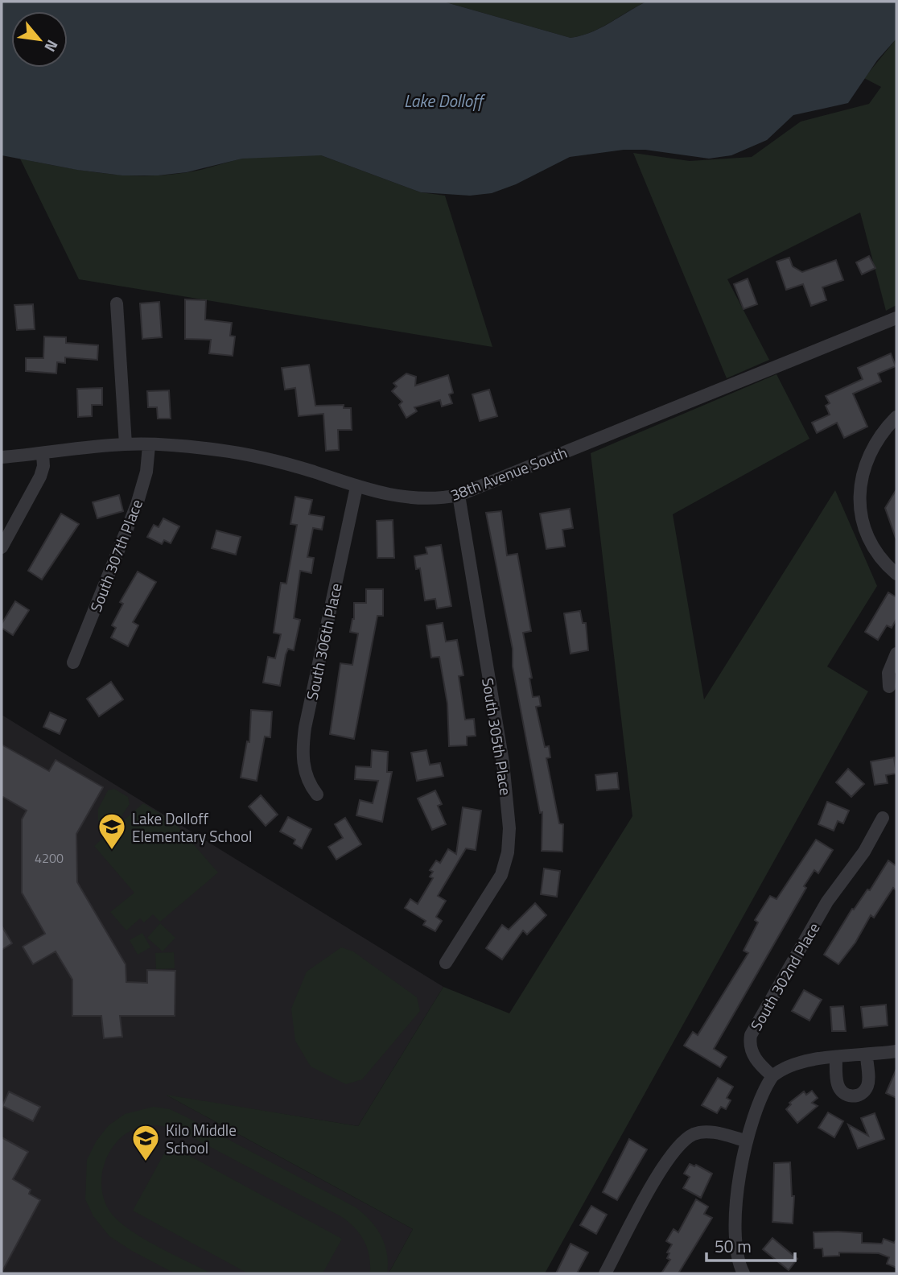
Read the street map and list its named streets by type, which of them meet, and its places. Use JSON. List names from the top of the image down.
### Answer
{
  "streets": {
    "street": [
      "38th Avenue South",
      "South 307th Place",
      "South 306th Place",
      "South 305th Place",
      "South 302nd Place"
    ]
  },
  "crossings": [
    ["38th Avenue South", "South 307th Place"],
    ["38th Avenue South", "South 306th Place"],
    ["38th Avenue South", "South 305th Place"]
  ],
  "water": ["Lake Dolloff"],
  "places": {
    "school or university": ["Lake Dolloff Elementary School", "Kilo Middle School"]
  },
  "house_numbers": ["4200"],
  "scale_bar": "50 m",
  "north": "bottom right"
}
